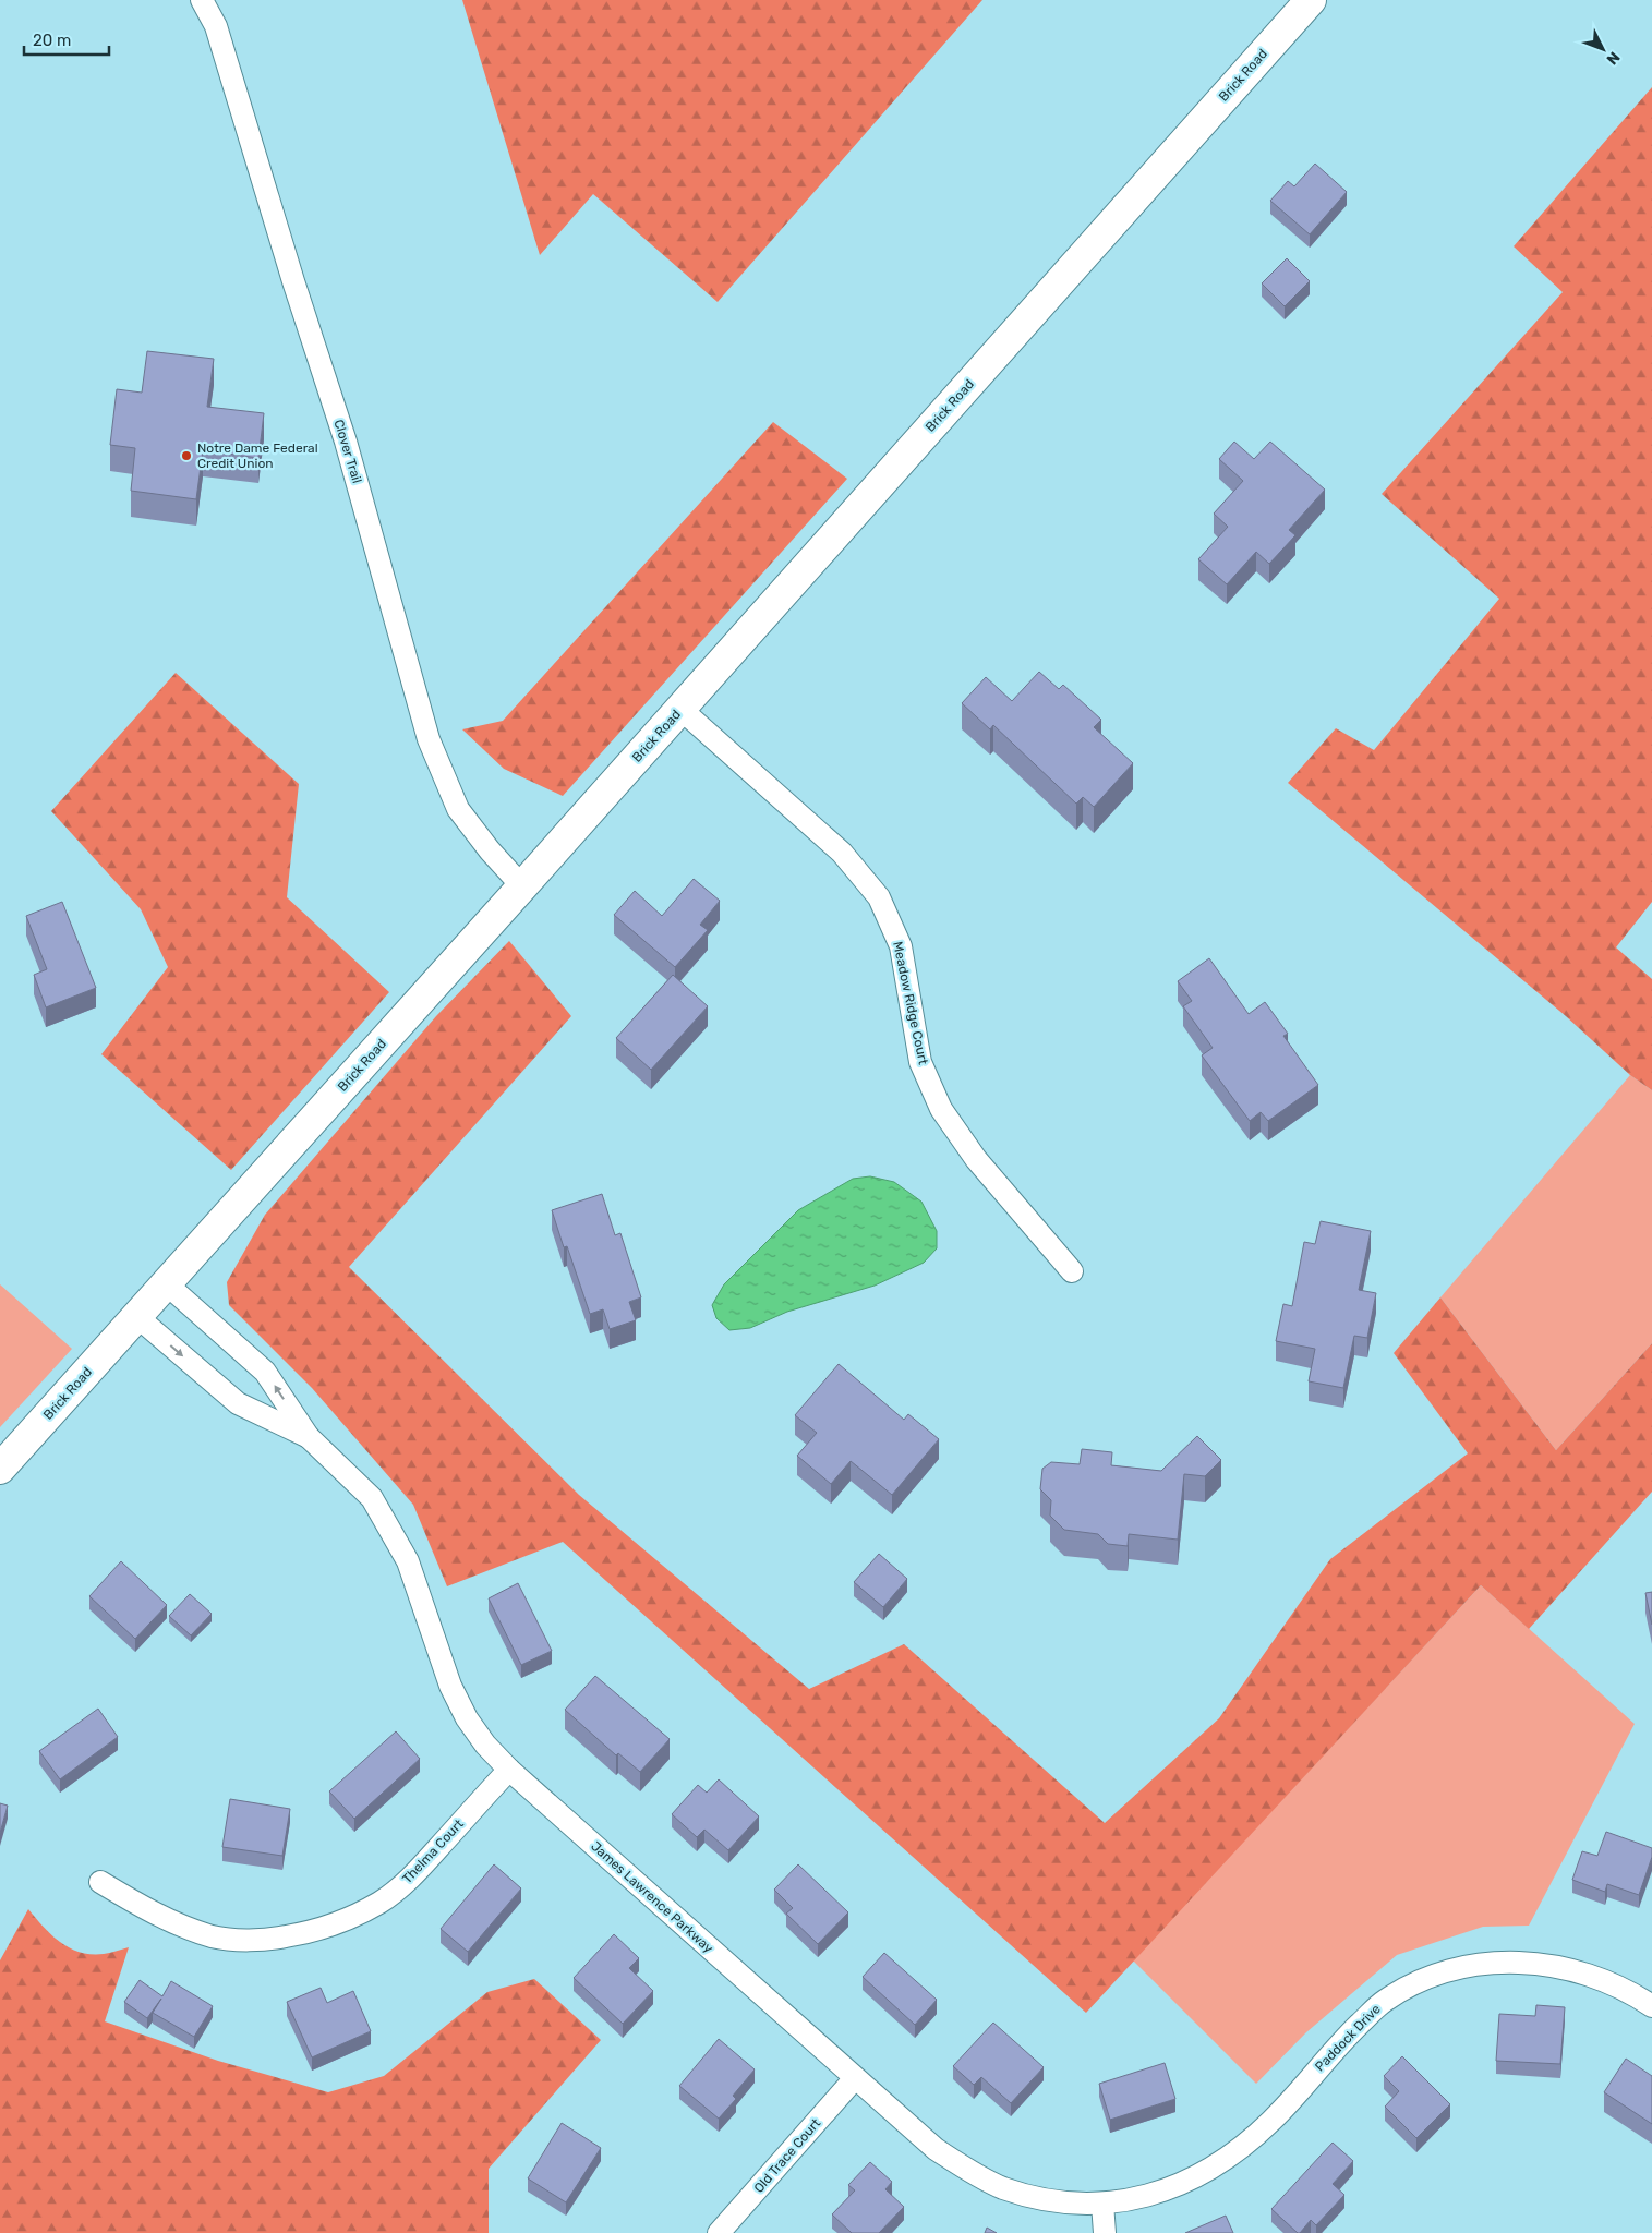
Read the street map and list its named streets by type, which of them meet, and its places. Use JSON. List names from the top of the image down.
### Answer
{
  "streets": {
    "street": [
      "Brick Road",
      "Clover Trail",
      "Meadow Ridge Court",
      "Thelma Court",
      "James Lawrence Parkway",
      "Paddock Drive",
      "Old Trace Court"
    ]
  },
  "crossings": [
    ["Brick Road", "Clover Trail"],
    ["Brick Road", "Meadow Ridge Court"],
    ["Brick Road", "James Lawrence Parkway"],
    ["Thelma Court", "James Lawrence Parkway"],
    ["James Lawrence Parkway", "Paddock Drive"],
    ["James Lawrence Parkway", "Old Trace Court"]
  ],
  "places": ["Notre Dame Federal Credit Union"],
  "scale_bar": "20 m",
  "north": "bottom right"
}
